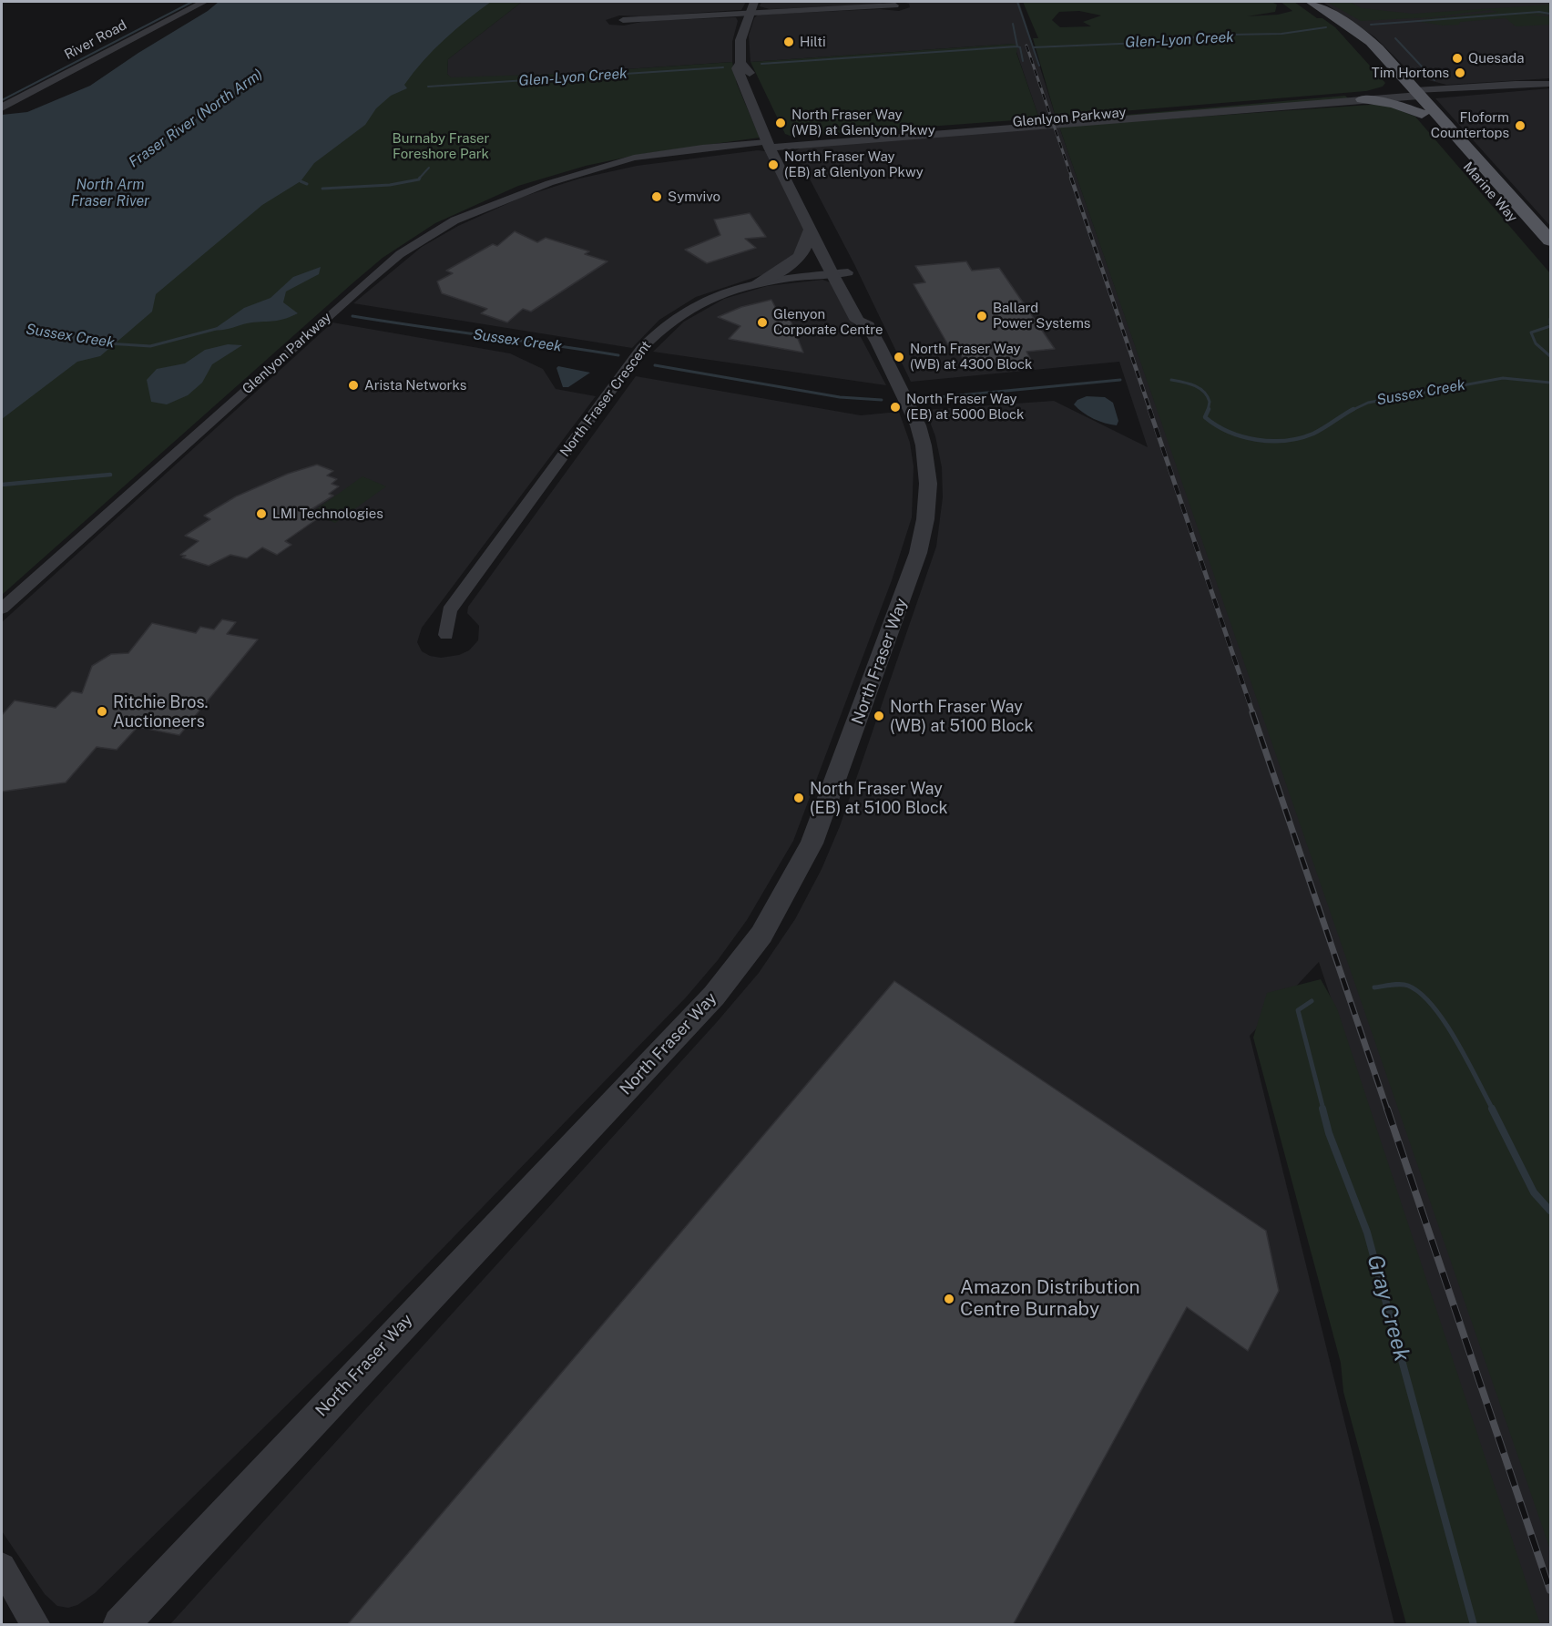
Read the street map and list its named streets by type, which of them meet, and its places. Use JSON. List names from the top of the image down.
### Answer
{
  "streets": {
    "main road": ["Marine Way"],
    "street": [
      "River Road",
      "Glenlyon Parkway",
      "North Fraser Crescent",
      "North Fraser Way"
    ]
  },
  "crossings": [
    ["Glenlyon Parkway", "Marine Way"],
    ["Glenlyon Parkway", "North Fraser Way"],
    ["North Fraser Crescent", "North Fraser Way"]
  ],
  "water": [
    "Glen-Lyon Creek",
    "Fraser River (North Arm)",
    "North Arm Fraser River",
    "Sussex Creek",
    "Gray Creek"
  ],
  "parks": ["Burnaby Fraser Foreshore Park"],
  "places": [
    "Hilti",
    "Quesada",
    "Tim Hortons",
    "North Fraser Way (WB) at Glenlyon Pkwy",
    "Floform Countertops",
    "North Fraser Way (EB) at Glenlyon Pkwy",
    "Symvivo",
    "Ballard Power Systems",
    "Glenyon Corporate Centre",
    "North Fraser Way (WB) at 4300 Block",
    "Arista Networks",
    "North Fraser Way (EB) at 5000 Block",
    "LMI Technologies",
    "Ritchie Bros. Auctioneers",
    "North Fraser Way (WB) at 5100 Block",
    "North Fraser Way (EB) at 5100 Block",
    "Amazon Distribution Centre Burnaby"
  ]
}
